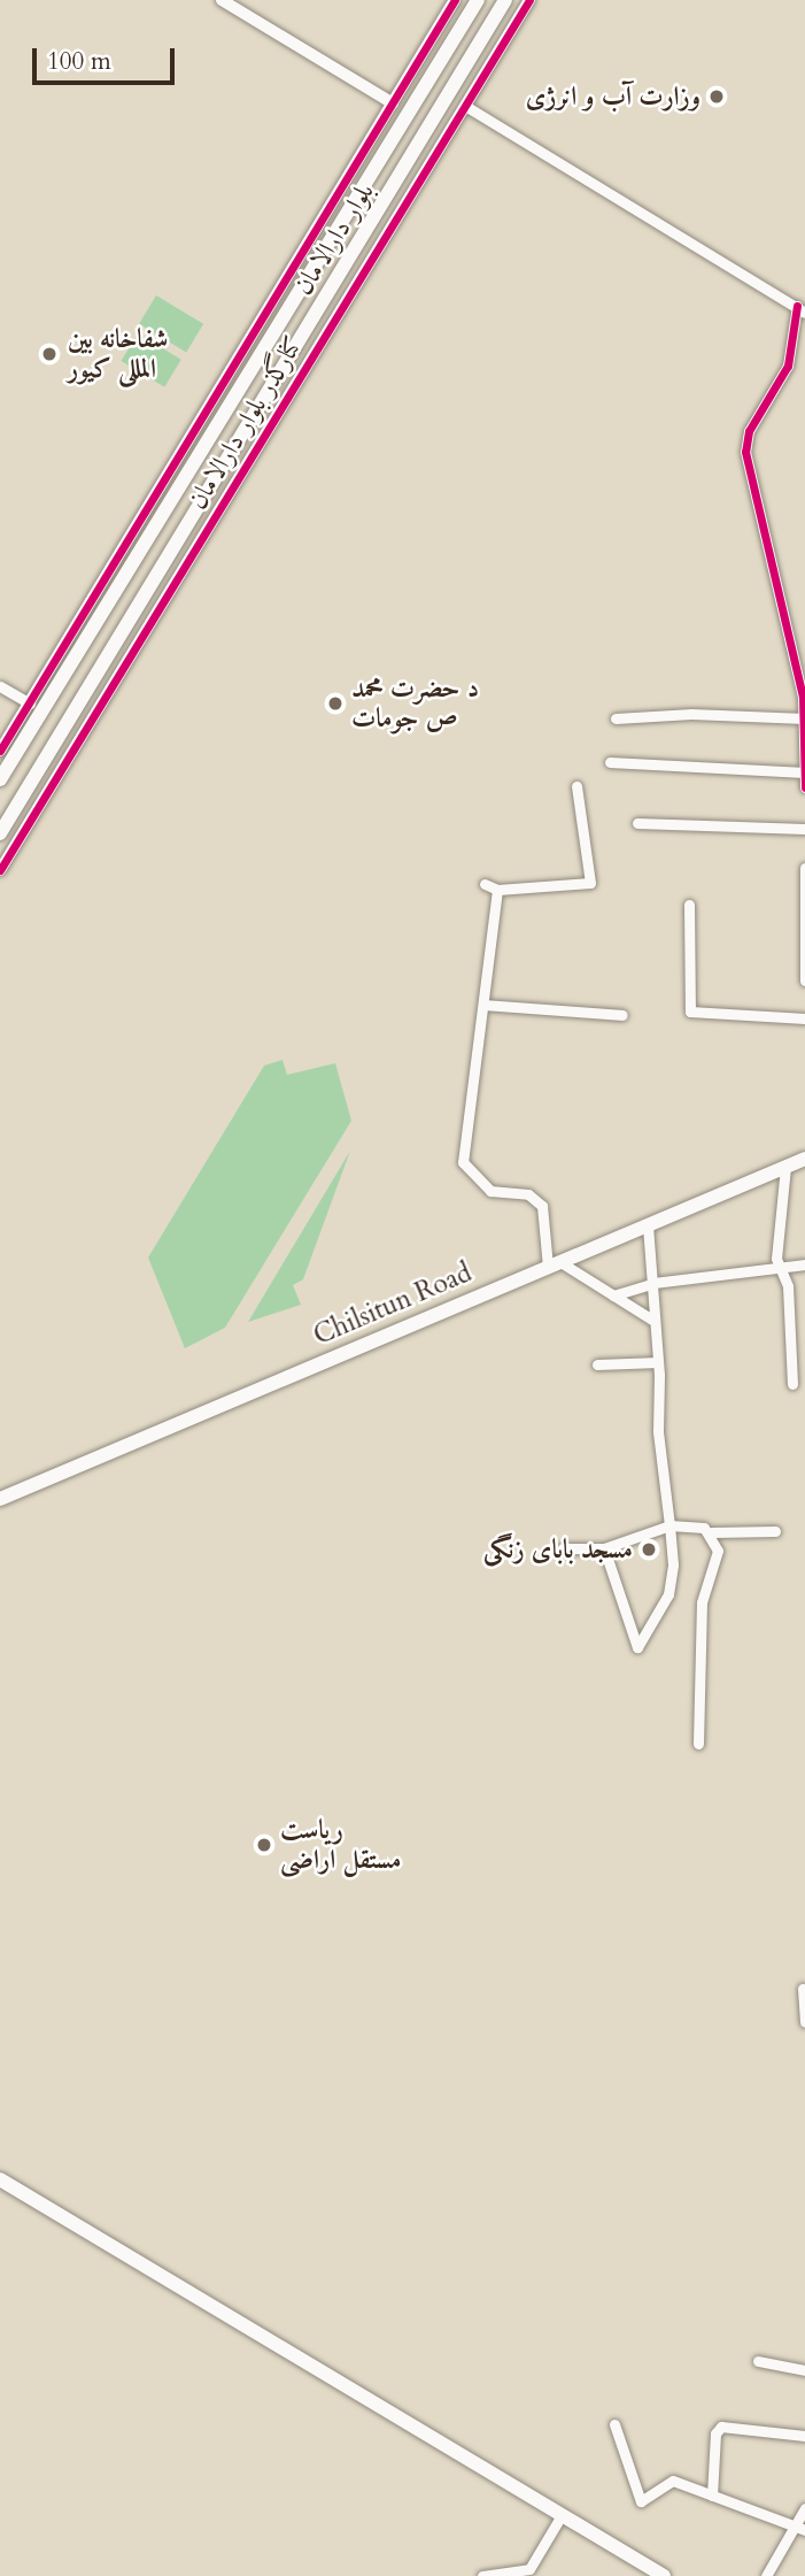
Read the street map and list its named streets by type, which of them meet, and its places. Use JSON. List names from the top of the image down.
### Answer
{
  "streets": {
    "main road": ["بلوار دارالامان", "Chilsitun Road"],
    "street": ["کنارگذر بلوار دارالامان"]
  },
  "crossings": [
    ["بلوار دارالامان", "کنارگذر بلوار دارالامان"]
  ],
  "places": [
    "وزارت آب و انرژی",
    "شفاخانه بین المللی کیور",
    "د حضرت محمد ص جومات",
    "مسجد بابای زنگی",
    "ریاست مستقل اراضی"
  ],
  "scale_bar": "100 m"
}
